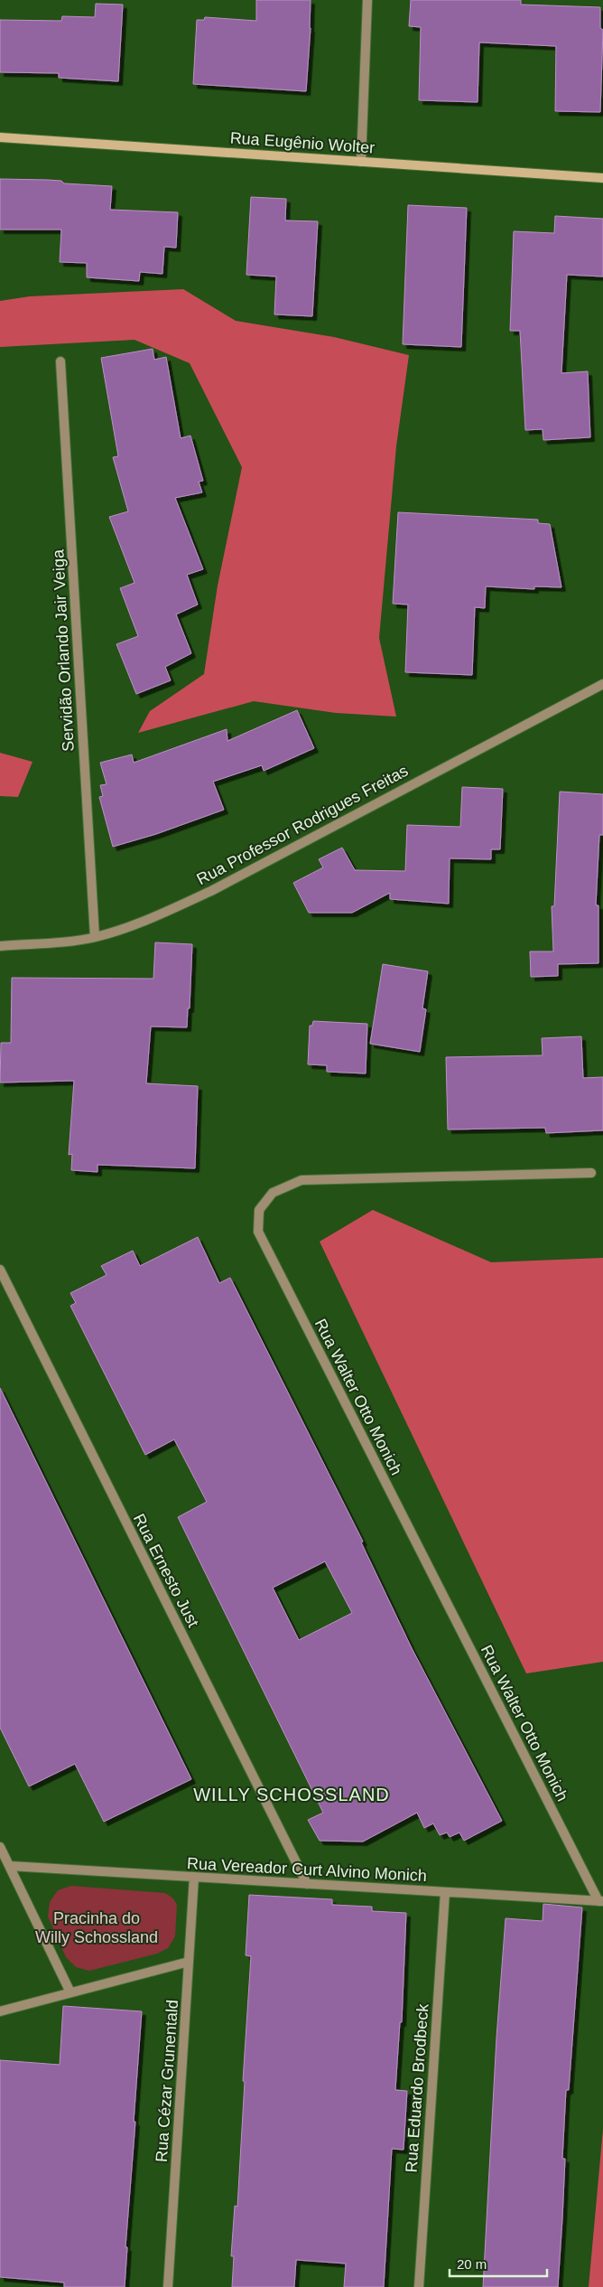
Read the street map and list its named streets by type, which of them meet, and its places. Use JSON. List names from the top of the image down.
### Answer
{
  "streets": {
    "street": [
      "Rua Eugênio Wolter",
      "Servidão Orlando Jair Veiga",
      "Rua Professor Rodrigues Freitas",
      "Rua Walter Otto Monich",
      "Rua Ernesto Just",
      "Rua Vereador Curt Alvino Monich",
      "Rua Cézar Grunentald",
      "Rua Eduardo Brodbeck"
    ]
  },
  "crossings": [
    ["Servidão Orlando Jair Veiga", "Rua Professor Rodrigues Freitas"],
    ["Rua Walter Otto Monich", "Rua Vereador Curt Alvino Monich"],
    ["Rua Ernesto Just", "Rua Vereador Curt Alvino Monich"],
    ["Rua Vereador Curt Alvino Monich", "Rua Cézar Grunentald"],
    ["Rua Vereador Curt Alvino Monich", "Rua Eduardo Brodbeck"]
  ],
  "districts": ["WILLY SCHOSSLAND"],
  "parks": ["Pracinha do Willy Schossland"],
  "scale_bar": "20 m"
}
